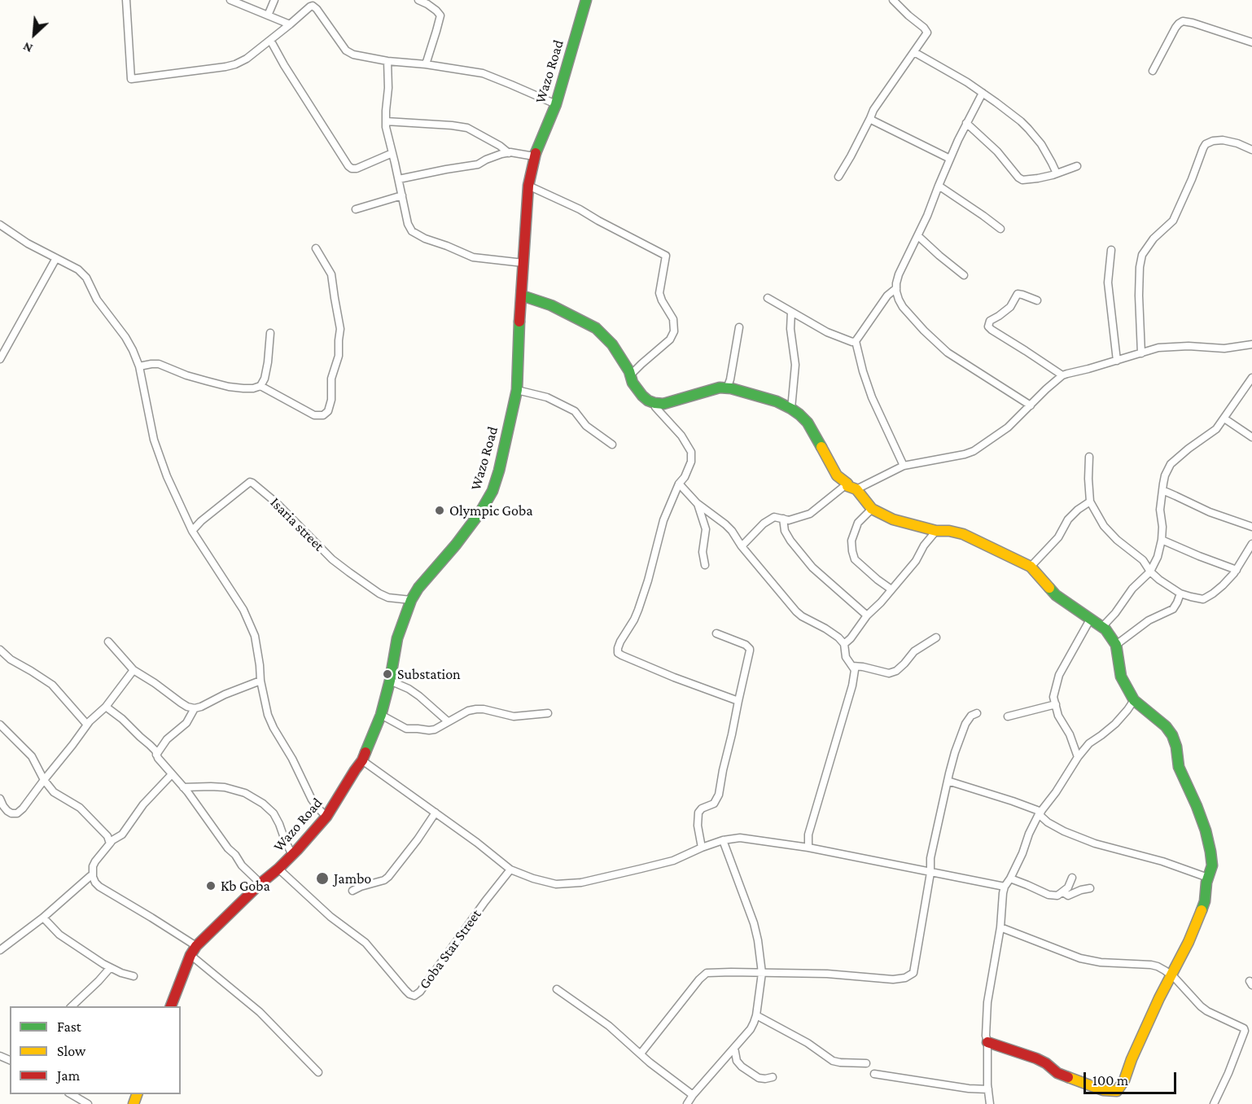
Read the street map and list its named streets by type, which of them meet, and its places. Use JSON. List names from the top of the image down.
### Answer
{
  "streets": {
    "street": ["Wazo Road", "Isaria street", "Goba Star Street"]
  },
  "crossings": [
    ["Wazo Road", "Isaria street"],
    ["Wazo Road", "Goba Star Street"]
  ],
  "places": [
    "Olympic Goba",
    "Substation",
    "Jambo",
    "Kb Goba"
  ],
  "legend": ["Fast", "Slow", "Jam"],
  "scale_bar": "100 m",
  "north": "bottom left"
}
